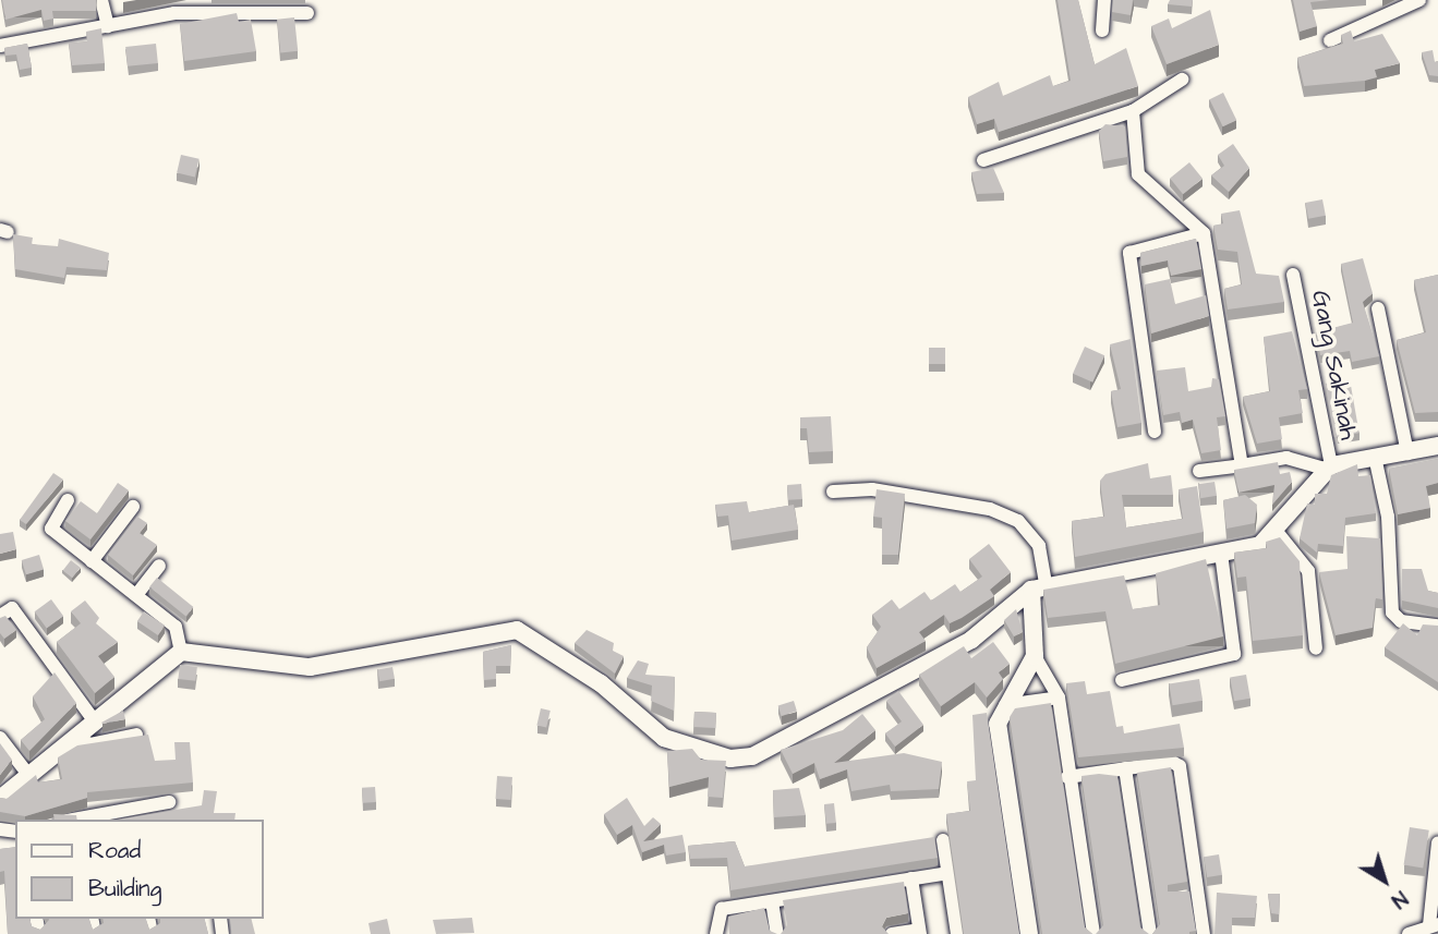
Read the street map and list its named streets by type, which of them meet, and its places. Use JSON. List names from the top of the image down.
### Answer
{
  "streets": {
    "street": ["Gang Sakinah"]
  },
  "legend": ["Road", "Building"],
  "north": "bottom right"
}
